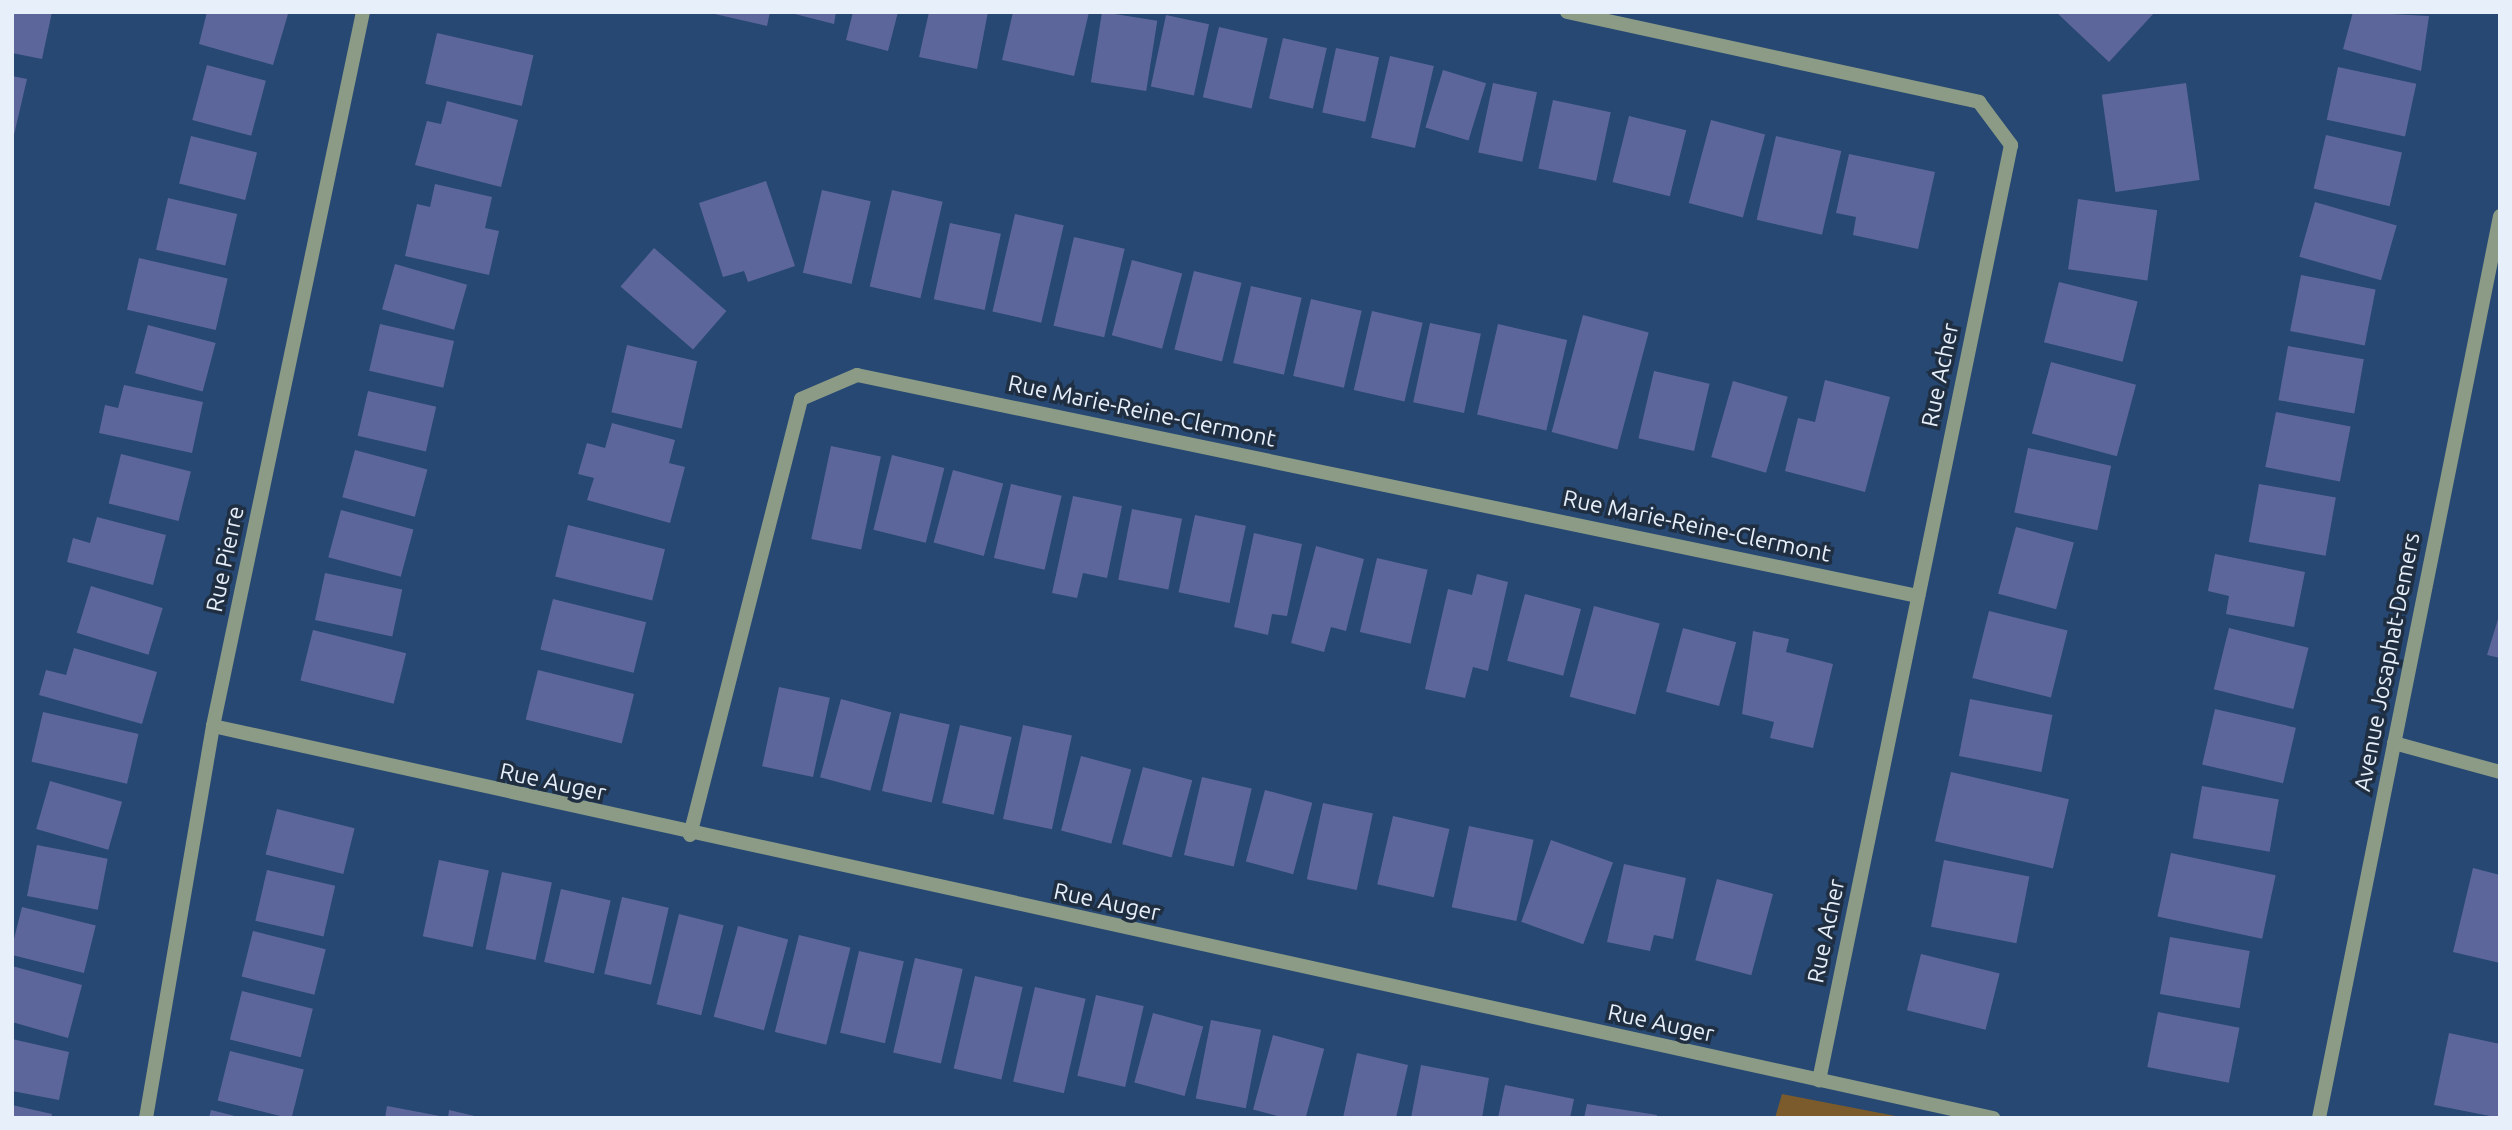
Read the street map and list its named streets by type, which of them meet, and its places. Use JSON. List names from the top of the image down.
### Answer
{
  "streets": {
    "street": [
      "Rue Acher",
      "Rue Marie-Reine-Clermont",
      "Rue Pierre",
      "Avenue Josaphat-Demers",
      "Rue Auger"
    ]
  },
  "crossings": [
    ["Rue Acher", "Rue Marie-Reine-Clermont"],
    ["Rue Acher", "Rue Auger"],
    ["Rue Marie-Reine-Clermont", "Rue Auger"],
    ["Rue Pierre", "Rue Auger"]
  ]
}
